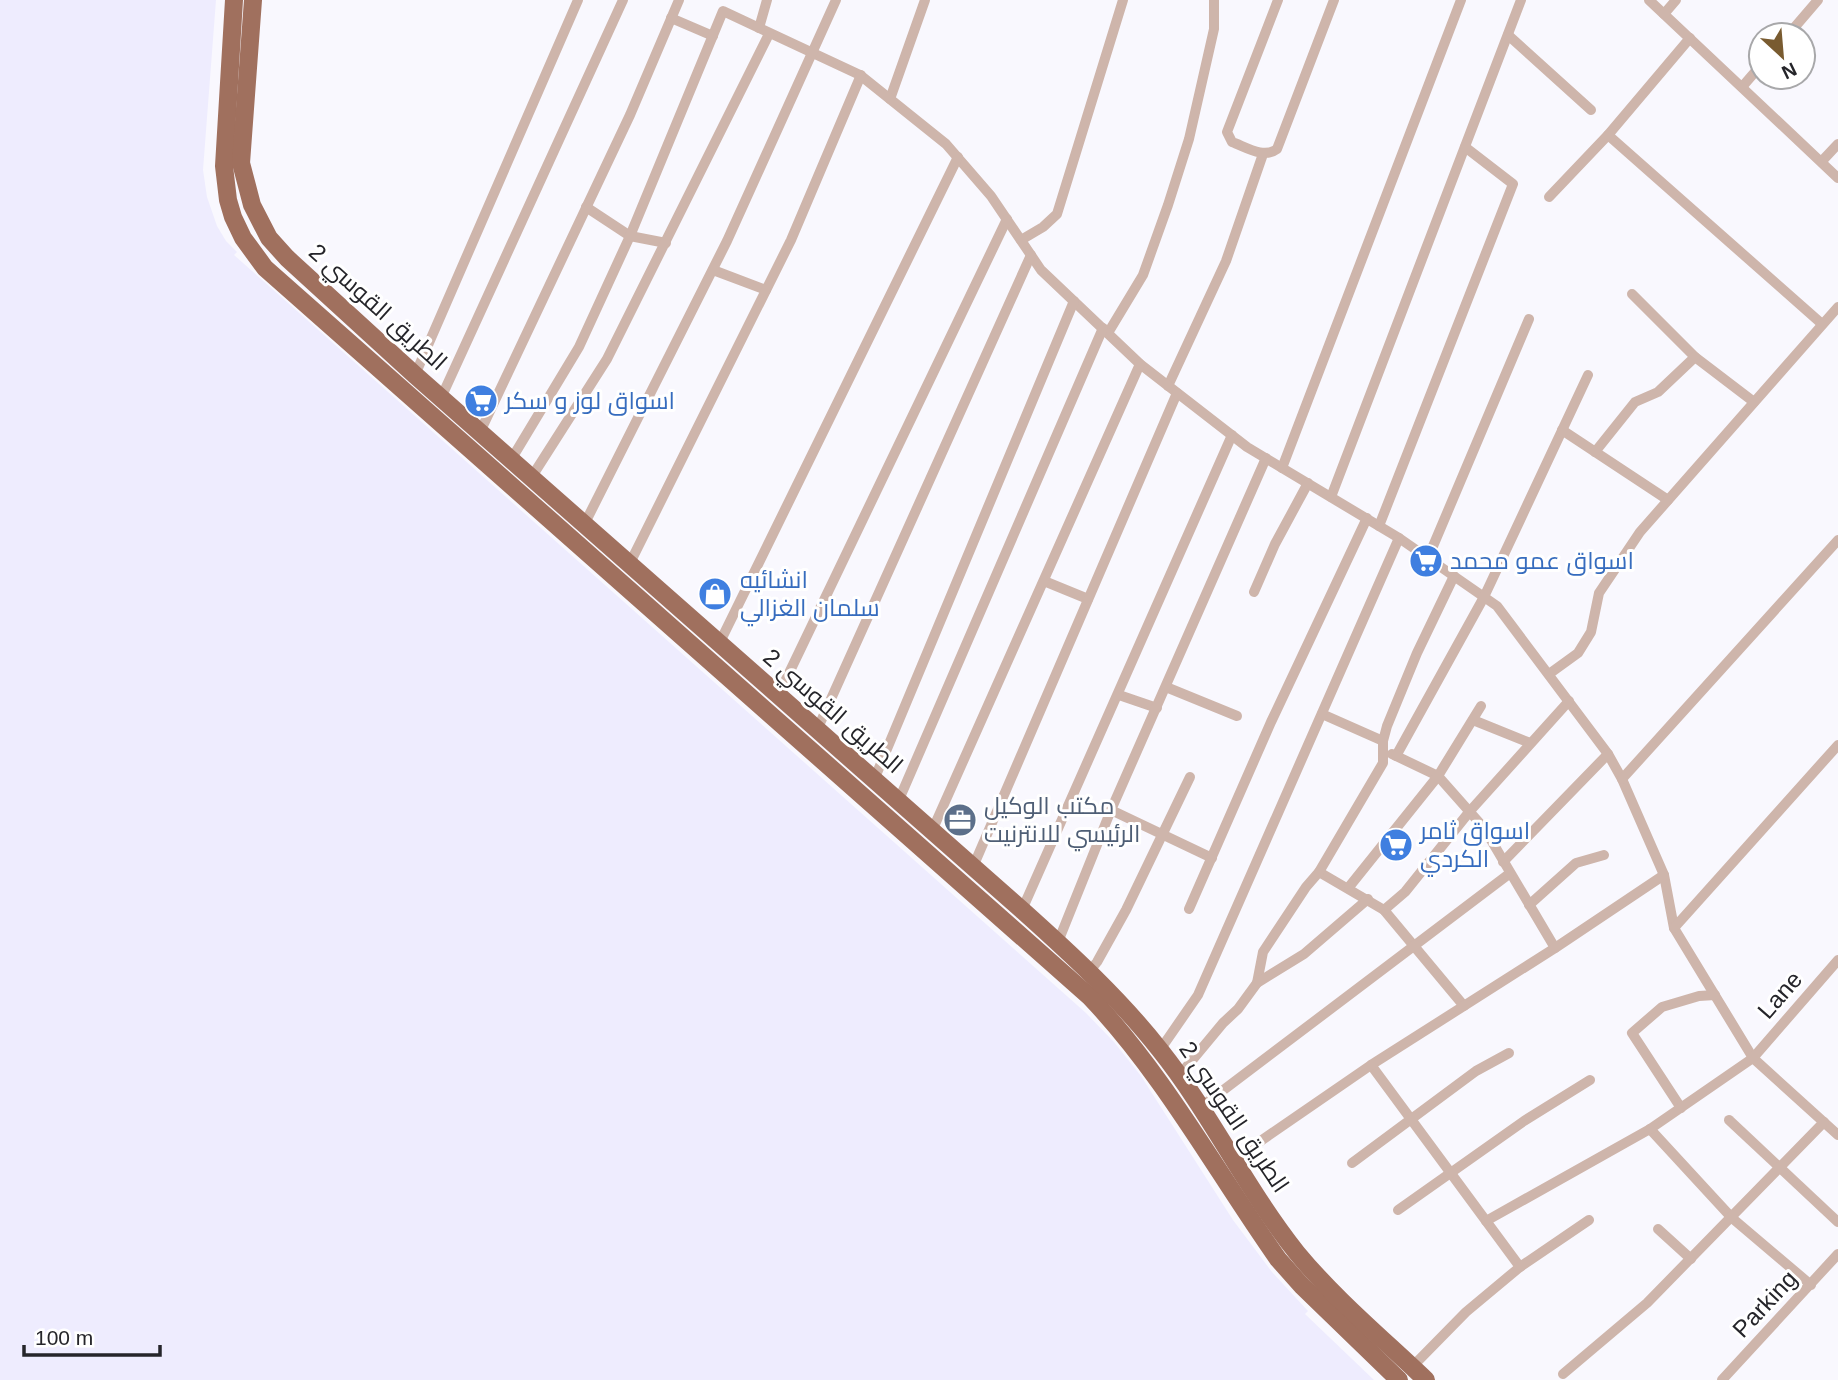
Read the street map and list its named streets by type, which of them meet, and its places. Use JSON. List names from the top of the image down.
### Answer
{
  "streets": {
    "highway": ["الطريق القوسي 2"],
    "street": ["Lane", "Parking"]
  },
  "places": {
    "supermarket": ["اسواق لوز و سكر", "اسواق عمو محمد", "اسواق ثامر الكردي"],
    "shop": ["انشائيه سلمان الغزالي"],
    "office": ["مكتب الوكيل الرئيسي للانترنيت"]
  },
  "scale_bar": "100 m",
  "north": "bottom right"
}
